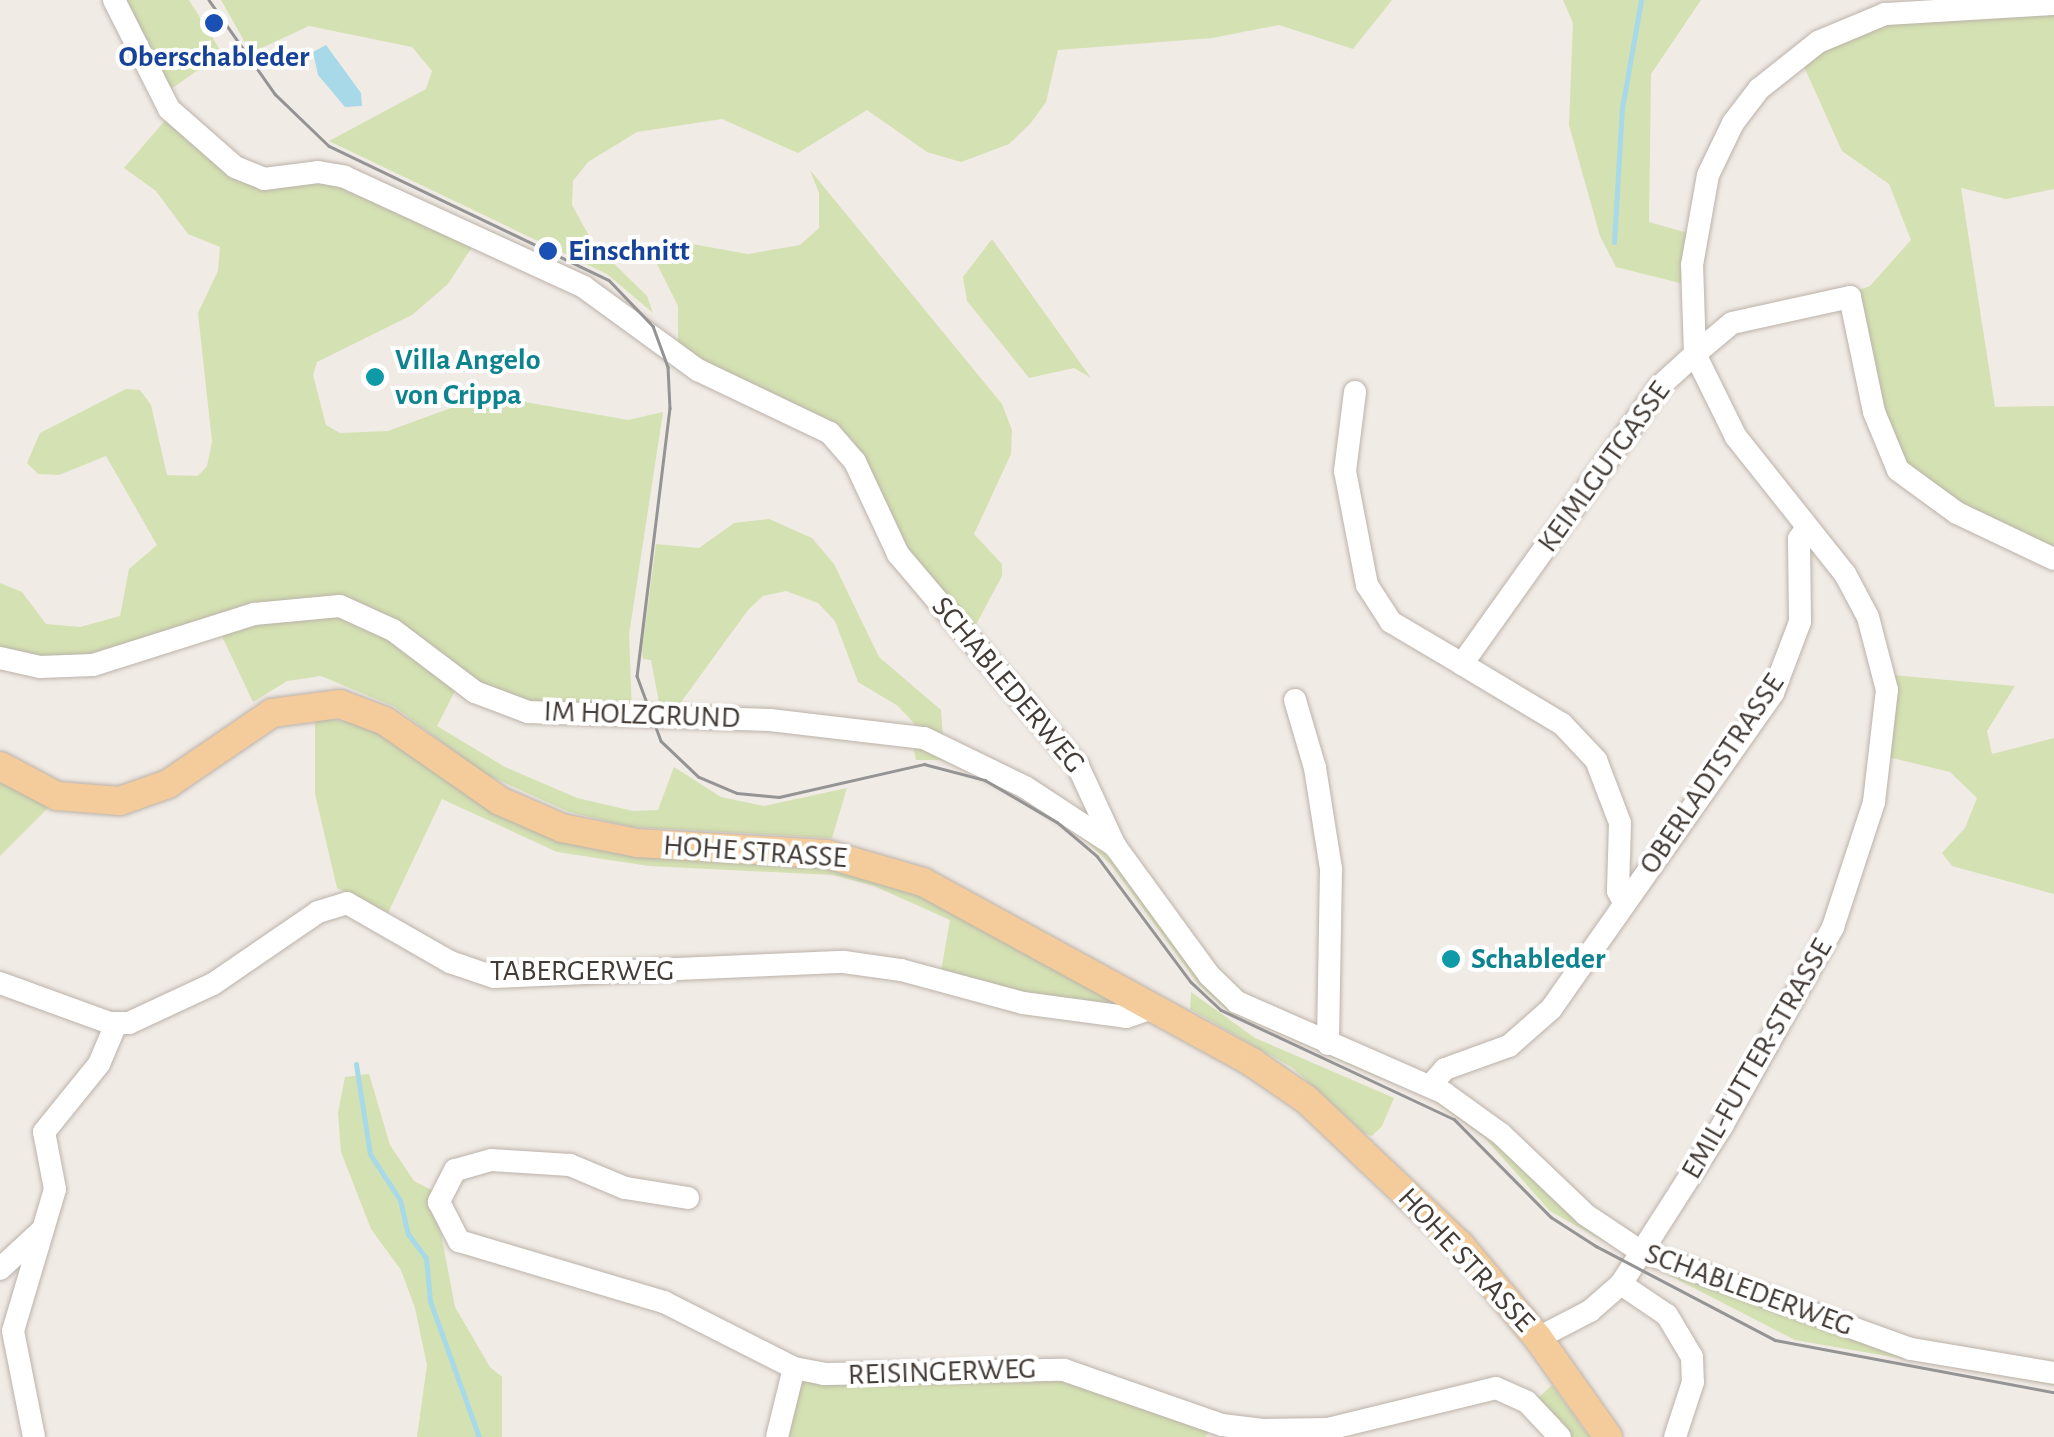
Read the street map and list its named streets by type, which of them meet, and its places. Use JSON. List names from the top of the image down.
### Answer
{
  "streets": {
    "main road": ["HOHE STRASSE"],
    "street": [
      "KEIMLGUTGASSE",
      "SCHABLEDERWEG",
      "IM HOLZGRUND",
      "OBERLADTSTRASSE",
      "TABERGERWEG",
      "EMIL-FUTTER-STRASSE",
      "REISINGERWEG"
    ]
  },
  "crossings": [
    ["KEIMLGUTGASSE", "OBERLADTSTRASSE"],
    ["KEIMLGUTGASSE", "EMIL-FUTTER-STRASSE"],
    ["SCHABLEDERWEG", "IM HOLZGRUND"],
    ["SCHABLEDERWEG", "OBERLADTSTRASSE"],
    ["SCHABLEDERWEG", "EMIL-FUTTER-STRASSE"],
    ["OBERLADTSTRASSE", "EMIL-FUTTER-STRASSE"],
    ["HOHE STRASSE", "TABERGERWEG"],
    ["HOHE STRASSE", "EMIL-FUTTER-STRASSE"]
  ],
  "places": [
    "Oberschableder",
    "Einschnitt",
    "Villa Angelo von Crippa",
    "Schableder"
  ]
}
